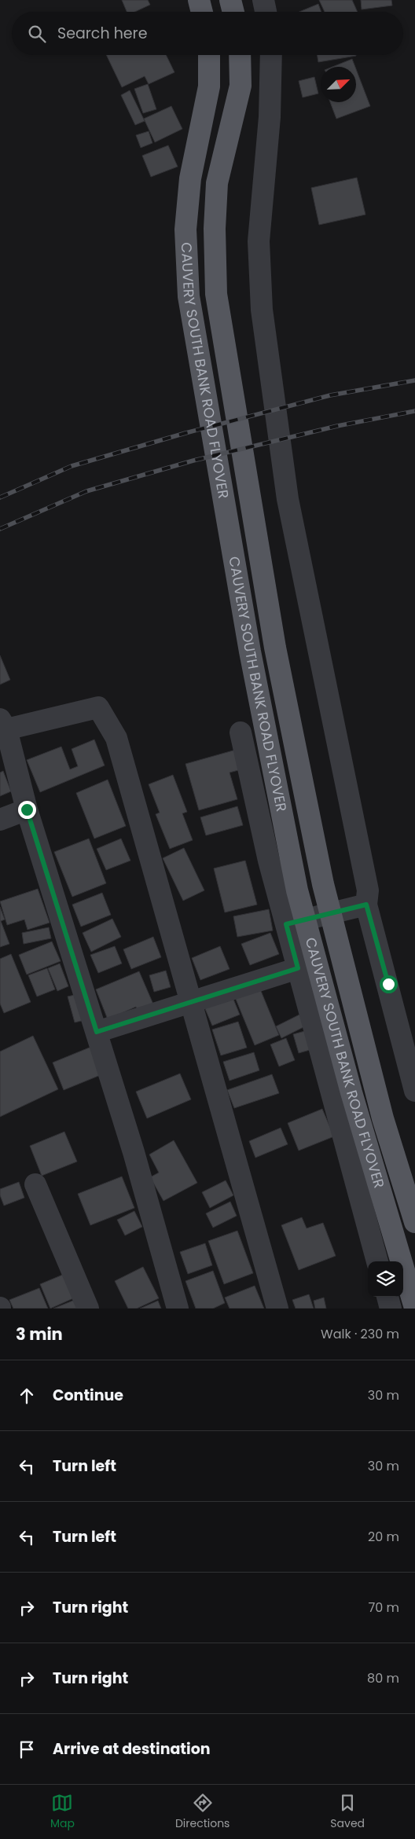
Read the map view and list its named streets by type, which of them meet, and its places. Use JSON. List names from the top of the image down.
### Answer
{
  "streets": {
    "main road": ["CAUVERY SOUTH BANK ROAD FLYOVER"]
  },
  "north": "top right",
  "page": {
    "search": "Search here",
    "heading": ["3 min", "Walk · 230 m"],
    "list": [
      ["Continue", "30 m"],
      ["Turn left", "30 m"],
      ["Turn left", "20 m"],
      ["Turn right", "70 m"],
      ["Turn right", "80 m"],
      "Arrive at destination"
    ],
    "nav": ["Map", "Directions", "Saved"]
  }
}
